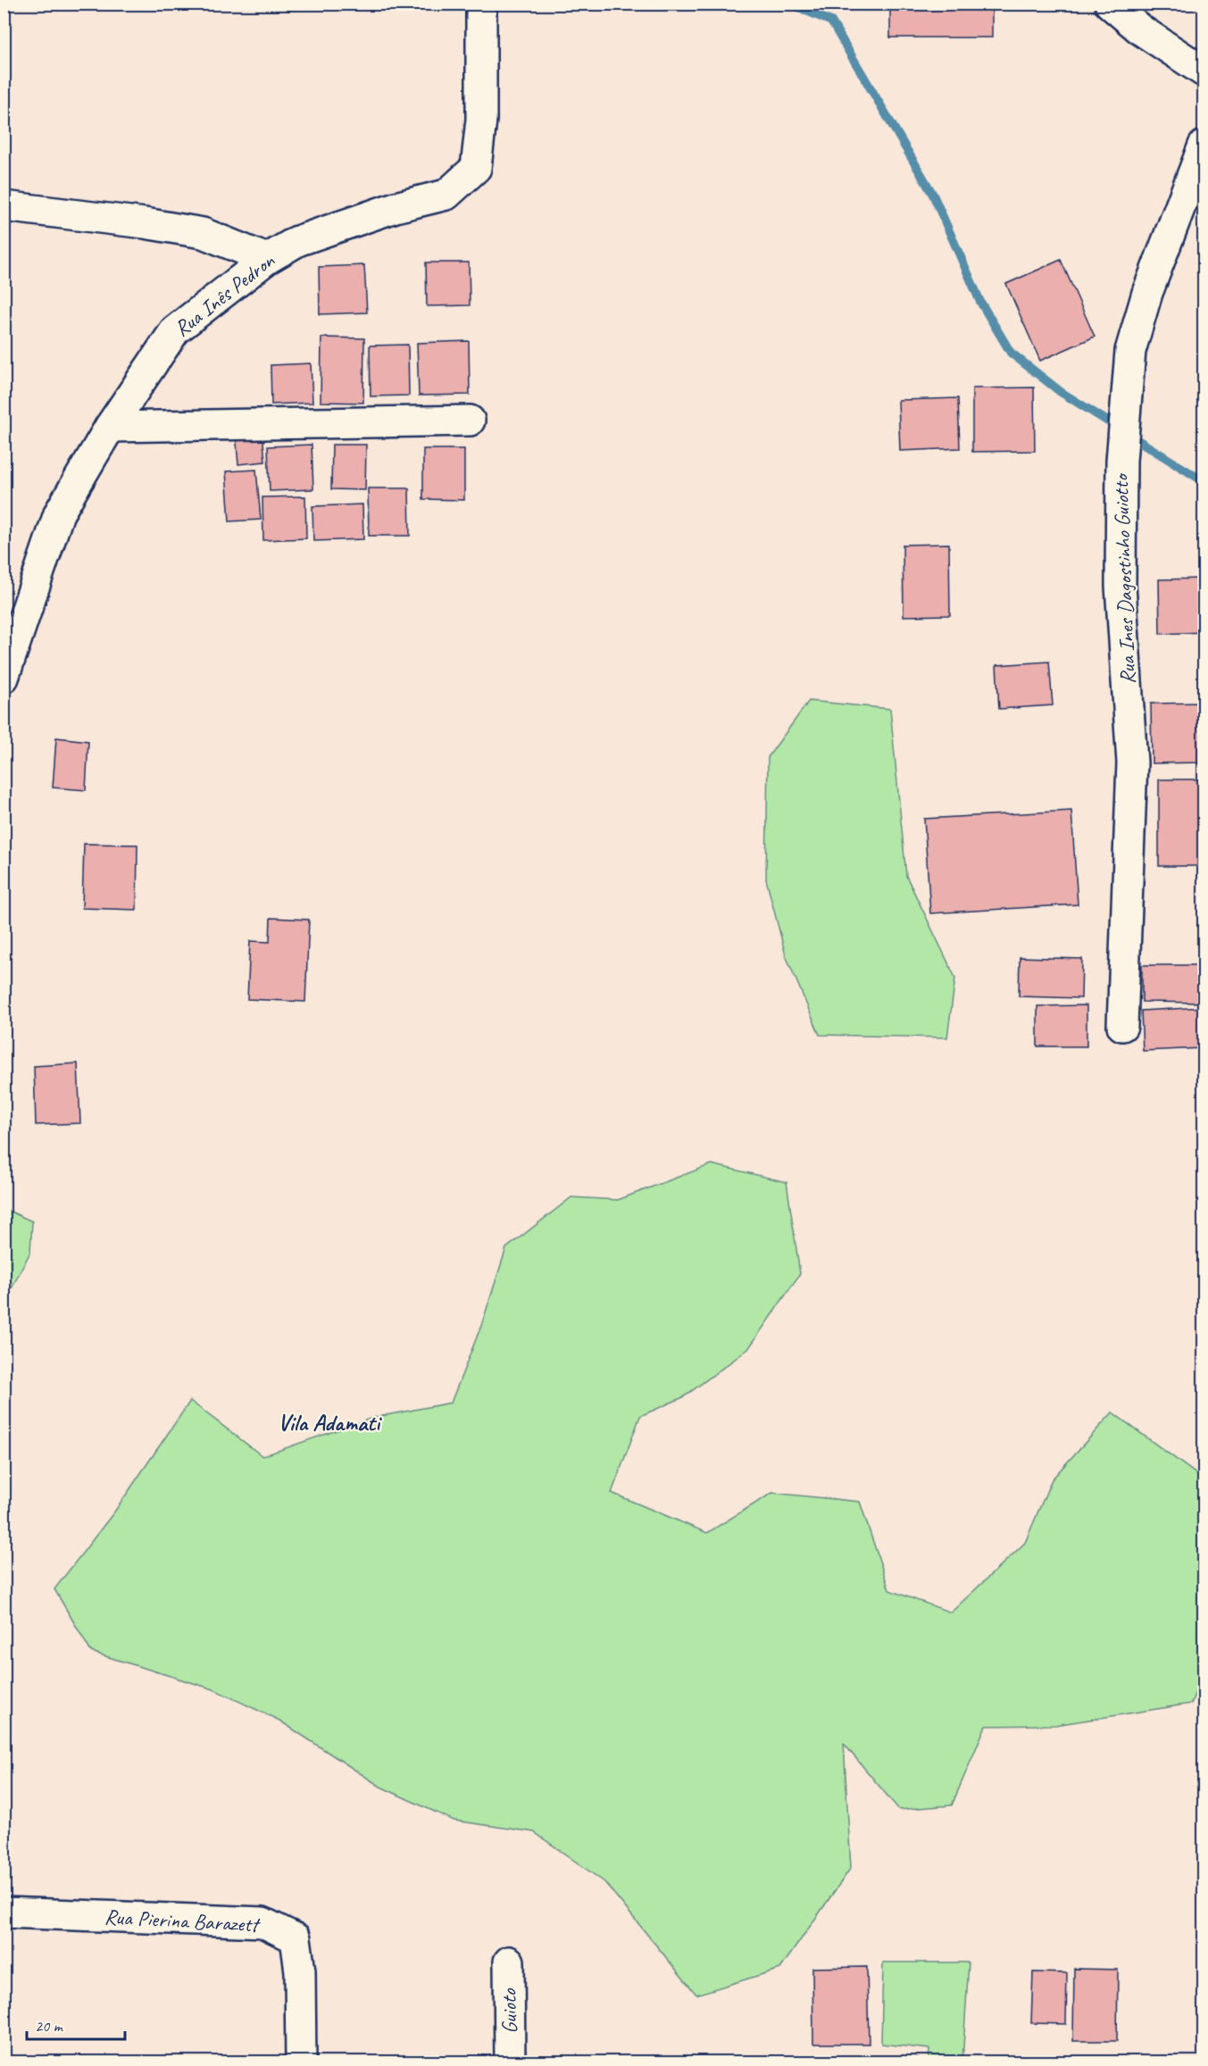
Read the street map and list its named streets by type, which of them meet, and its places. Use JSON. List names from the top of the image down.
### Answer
{
  "streets": {
    "street": [
      "Rua Inês Pedron",
      "Rua Ines Dagostinho Guiotto",
      "Rua Pierina Barazett",
      "Guioto"
    ]
  },
  "districts": ["Vila Adamati"],
  "scale_bar": "20 m"
}
